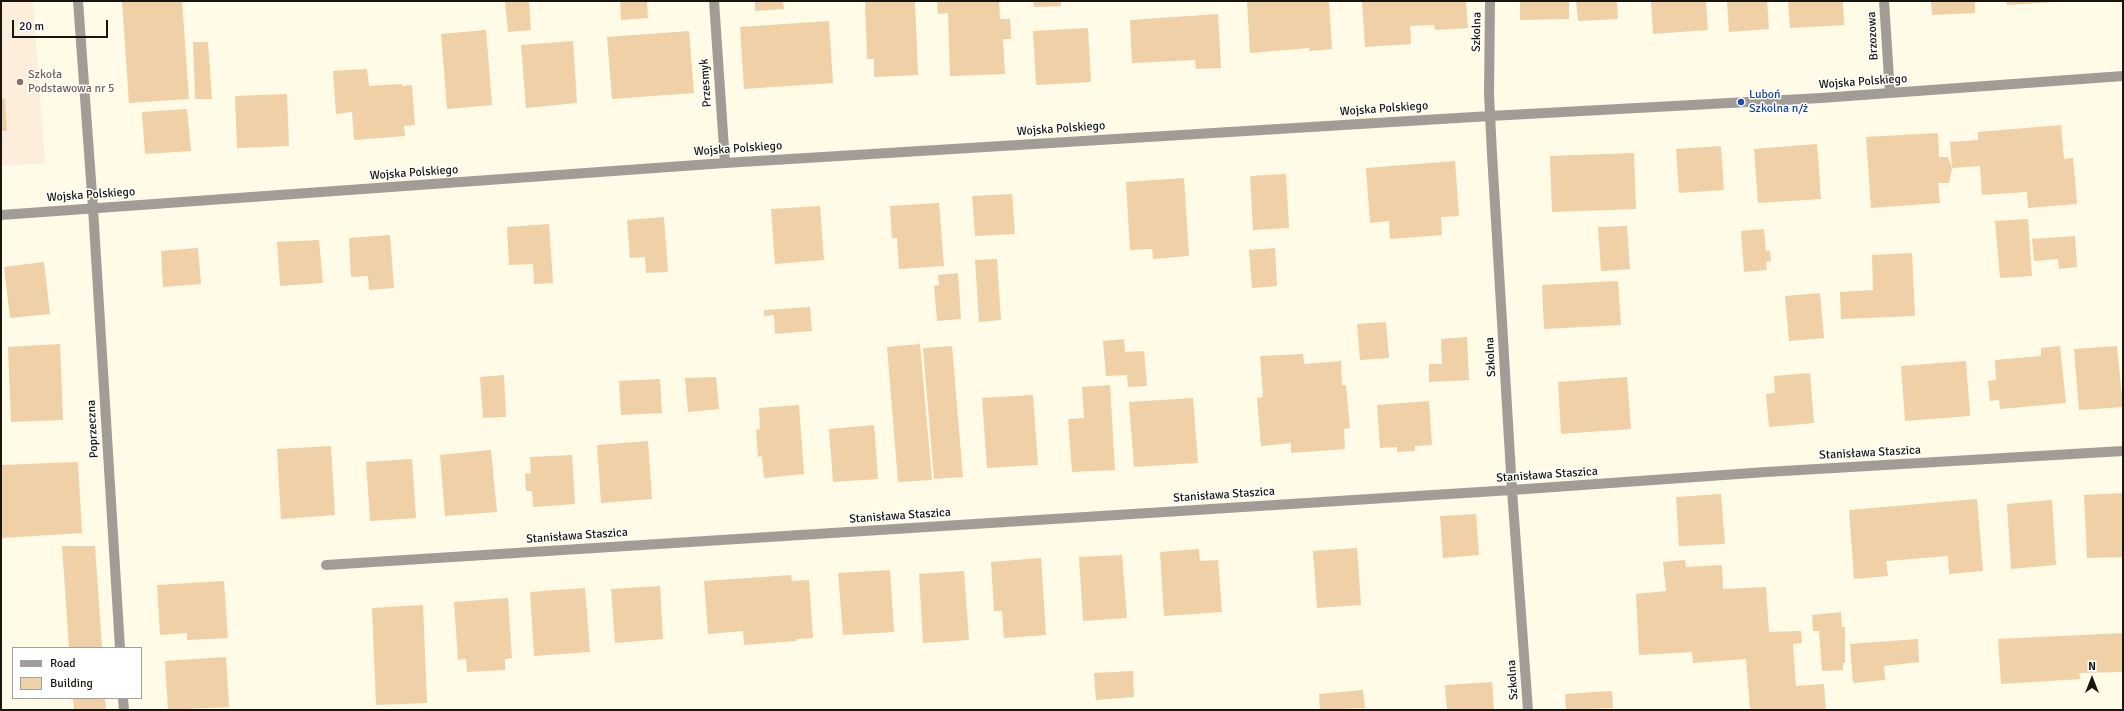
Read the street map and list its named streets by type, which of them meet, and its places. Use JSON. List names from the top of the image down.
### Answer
{
  "streets": {
    "street": [
      "Szkolna",
      "Brzozowa",
      "Wojska Polskiego",
      "Przesmyk",
      "Poprzeczna",
      "Stanisława Staszica"
    ]
  },
  "crossings": [
    ["Szkolna", "Wojska Polskiego"],
    ["Szkolna", "Stanisława Staszica"],
    ["Brzozowa", "Wojska Polskiego"],
    ["Wojska Polskiego", "Przesmyk"],
    ["Wojska Polskiego", "Poprzeczna"]
  ],
  "places": ["Szkoła Podstawowa nr 5", "Luboń Szkolna n/ż"],
  "legend": ["Road", "Building"],
  "scale_bar": "20 m",
  "north": "top"
}
